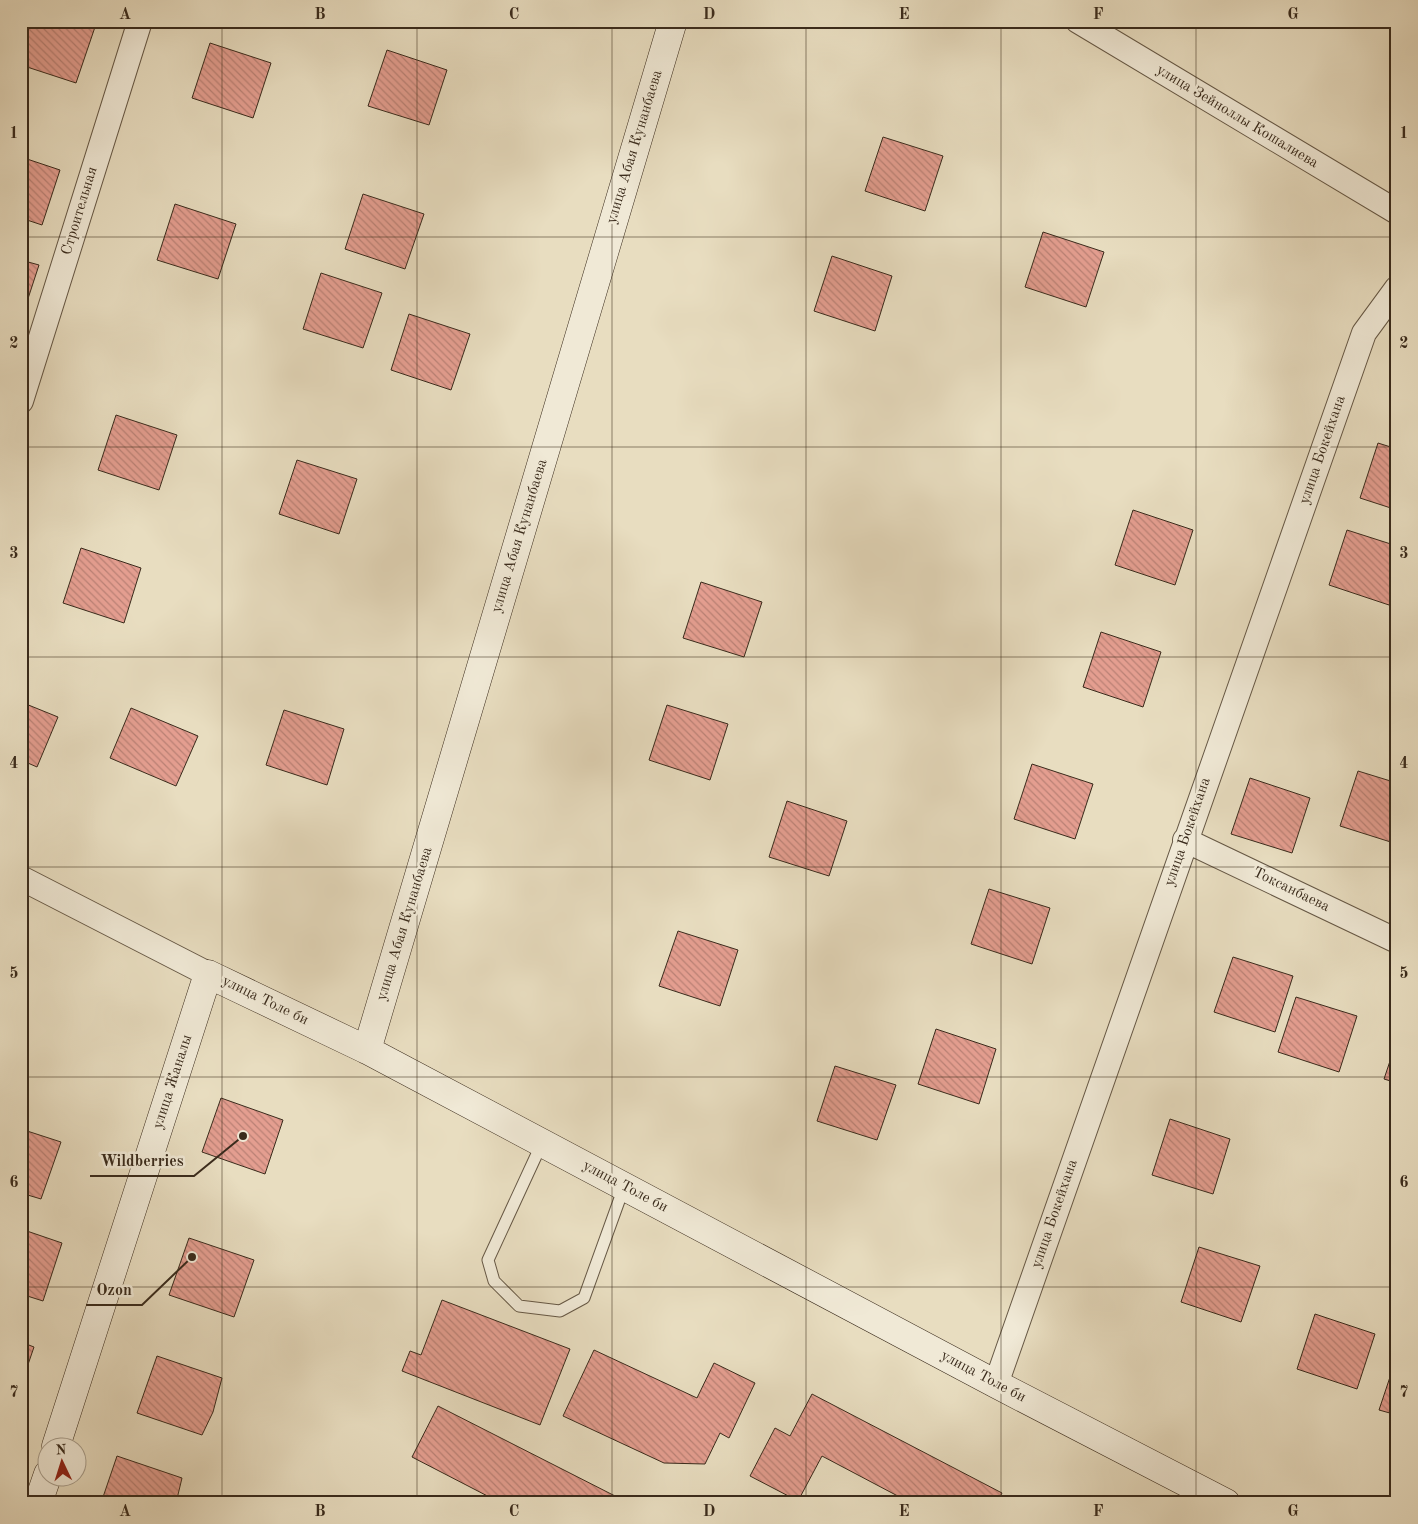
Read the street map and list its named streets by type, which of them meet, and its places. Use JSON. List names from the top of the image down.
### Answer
{
  "streets": {
    "street": [
      "улица Зейноллы Кошалиева",
      "улица Абая Кунанбаева",
      "Строительная",
      "улица Бокейхана",
      "Токсанбаева",
      "улица Толе би",
      "улица Жаналы"
    ]
  },
  "crossings": [
    ["улица Абая Кунанбаева", "улица Толе би"],
    ["улица Бокейхана", "Токсанбаева"],
    ["улица Бокейхана", "улица Толе би"],
    ["улица Толе би", "улица Жаналы"]
  ],
  "places": ["Wildberries", "Ozon"],
  "north": "top",
  "grid": {
    "columns": [
      "A",
      "B",
      "C",
      "D",
      "E",
      "F",
      "G"
    ],
    "rows": [
      "1",
      "2",
      "3",
      "4",
      "5",
      "6",
      "7"
    ]
  }
}
